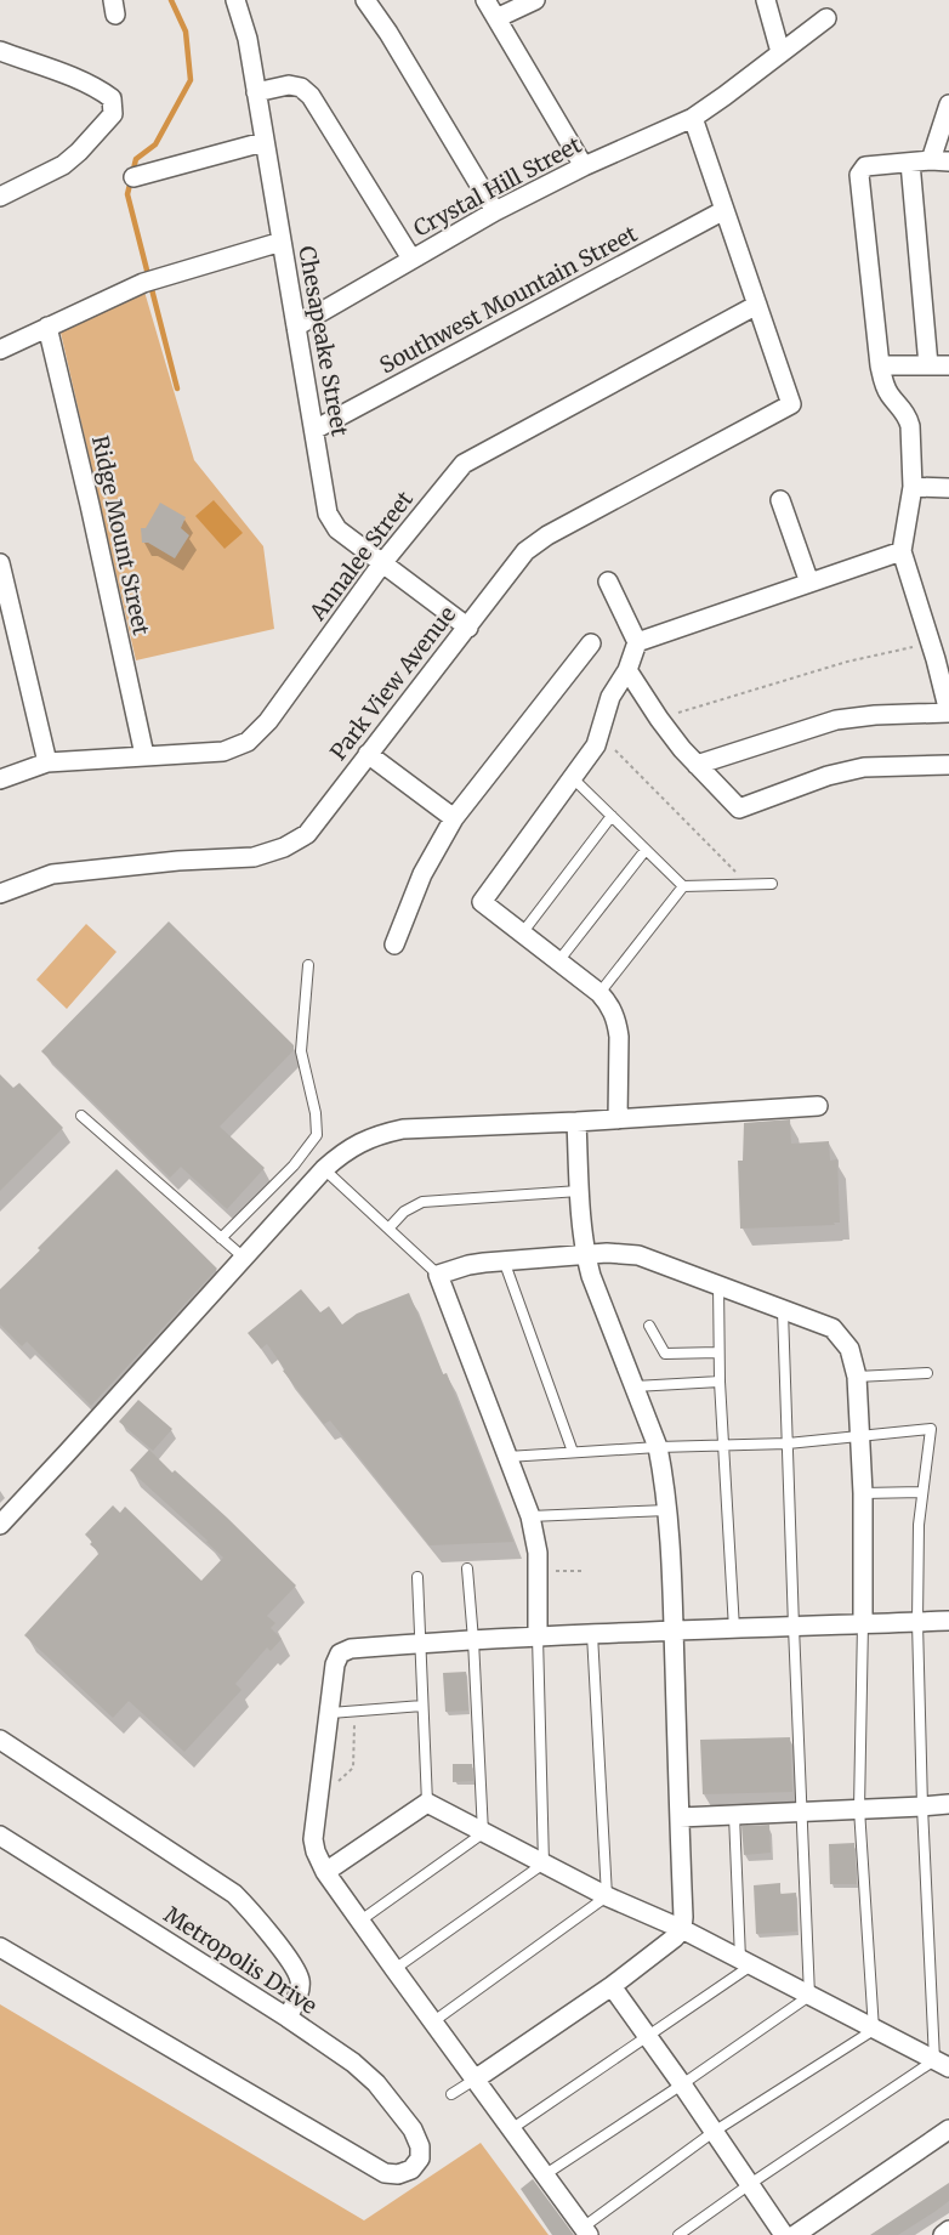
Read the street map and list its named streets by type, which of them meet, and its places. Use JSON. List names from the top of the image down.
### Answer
{
  "streets": {
    "street": [
      "Crystal Hill Street",
      "Southwest Mountain Street",
      "Chesapeake Street",
      "Ridge Mount Street",
      "Annalee Street",
      "Park View Avenue",
      "Metropolis Drive"
    ]
  },
  "crossings": [
    ["Crystal Hill Street", "Chesapeake Street"],
    ["Southwest Mountain Street", "Chesapeake Street"],
    ["Chesapeake Street", "Annalee Street"],
    ["Chesapeake Street", "Park View Avenue"],
    ["Ridge Mount Street", "Annalee Street"],
    ["Annalee Street", "Park View Avenue"]
  ]
}
